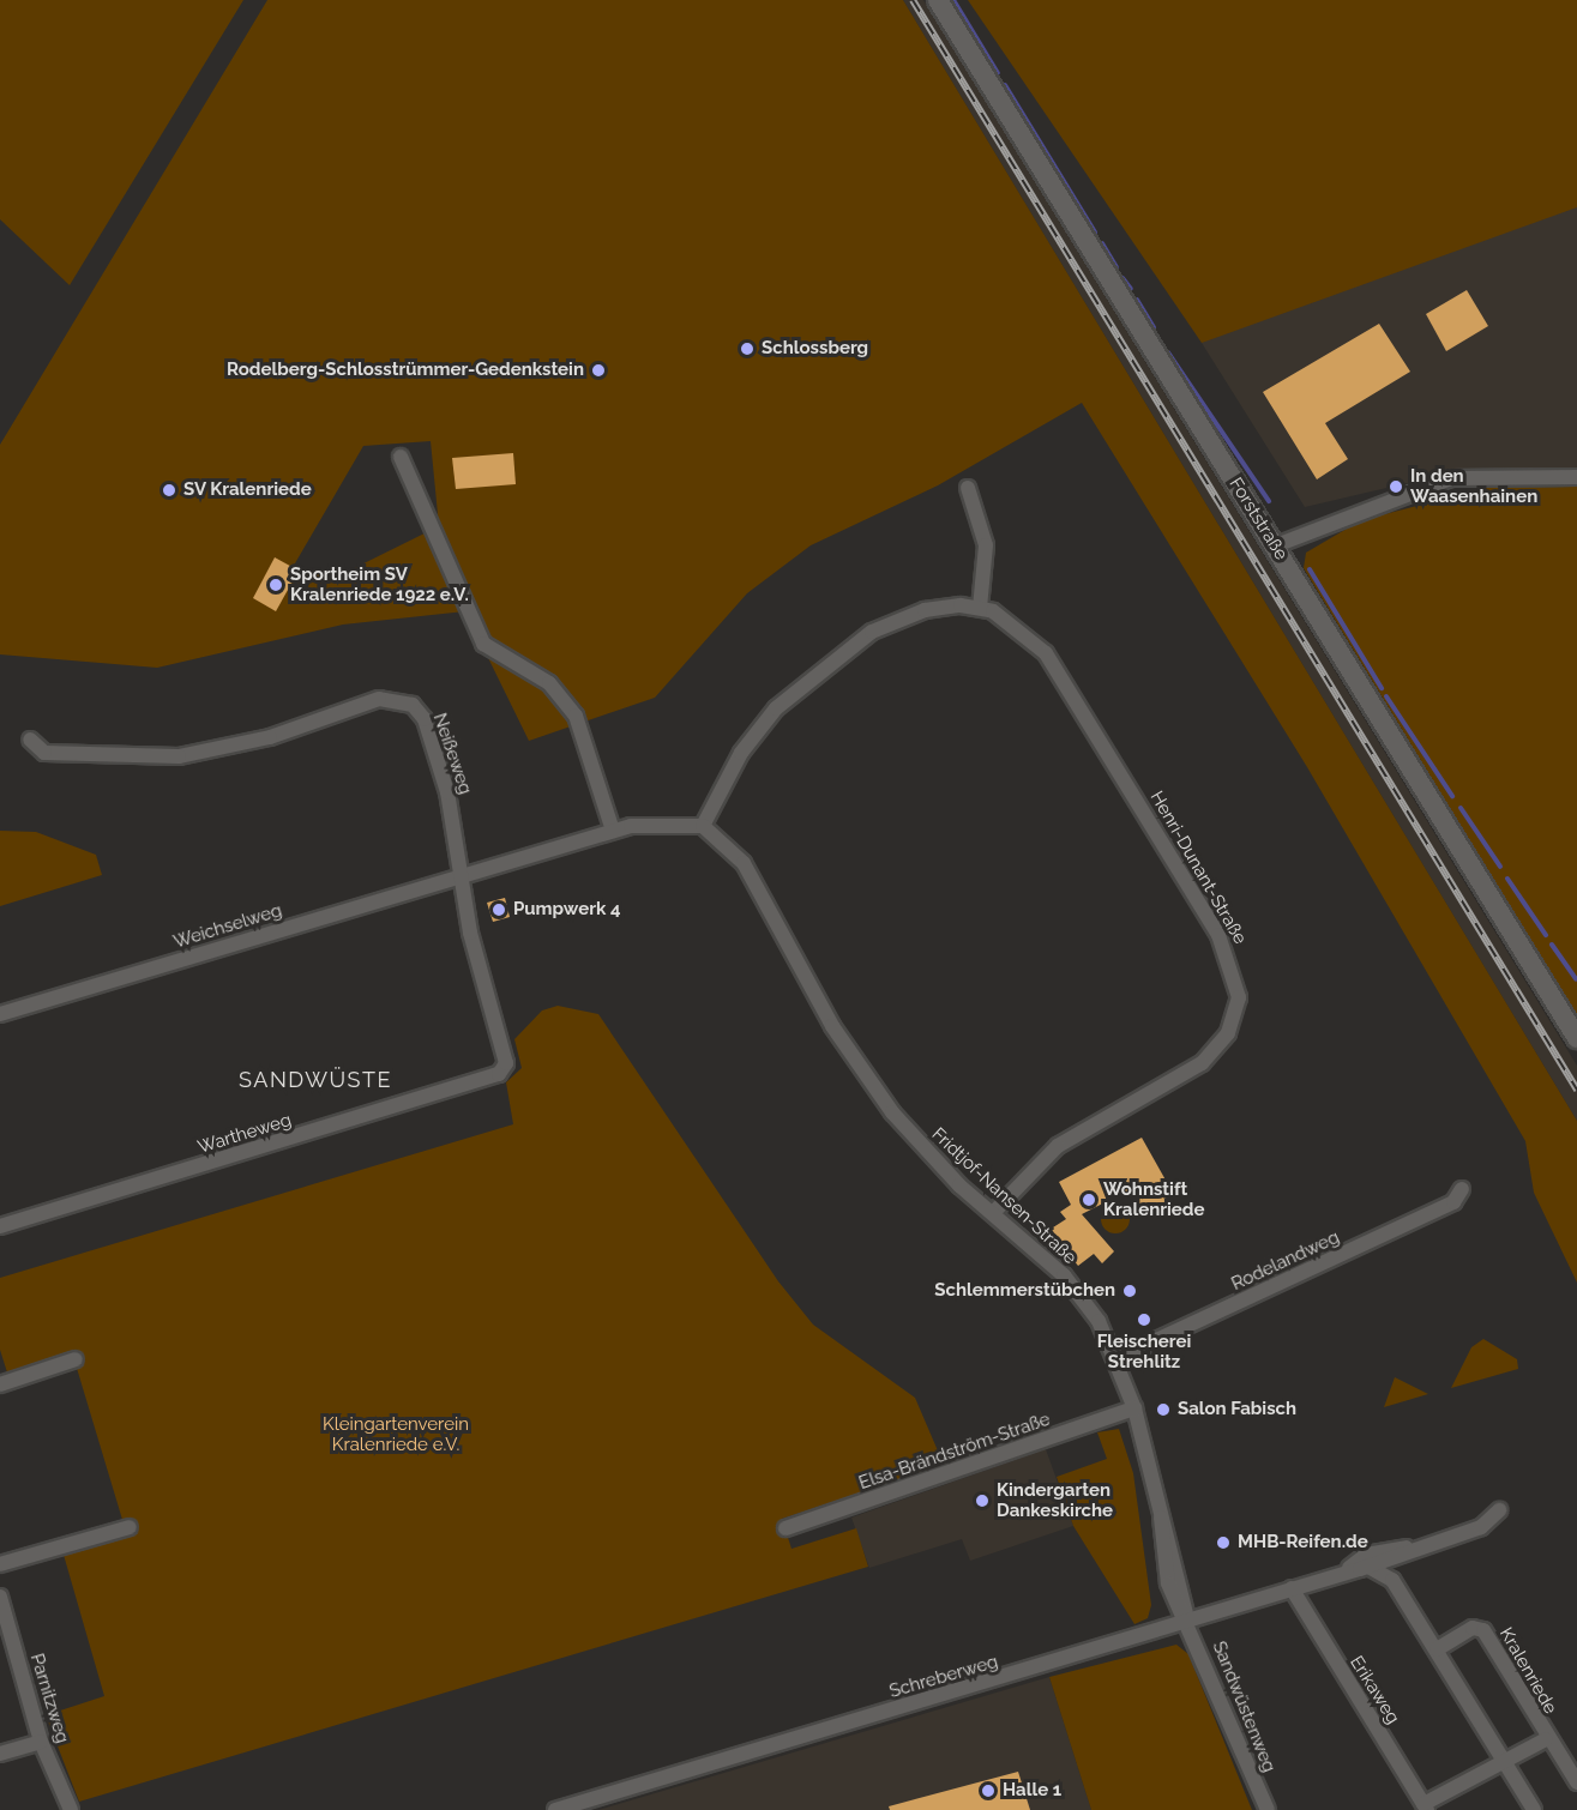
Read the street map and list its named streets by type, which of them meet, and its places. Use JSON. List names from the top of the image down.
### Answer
{
  "streets": {
    "main road": ["Forststraße"],
    "street": [
      "Neißeweg",
      "Henri-Dunant-Straße",
      "Weichselweg",
      "Wartheweg",
      "Fridtjof-Nansen-Straße",
      "Rodelandweg",
      "Elsa-Brändström-Straße",
      "Kralenriede",
      "Schreberweg",
      "Erikaweg",
      "Parnitzweg",
      "Sandwüstenweg"
    ]
  },
  "crossings": [
    ["Neißeweg", "Weichselweg"],
    ["Neißeweg", "Wartheweg"],
    ["Henri-Dunant-Straße", "Fridtjof-Nansen-Straße"],
    ["Fridtjof-Nansen-Straße", "Rodelandweg"],
    ["Fridtjof-Nansen-Straße", "Elsa-Brändström-Straße"],
    ["Fridtjof-Nansen-Straße", "Schreberweg"],
    ["Fridtjof-Nansen-Straße", "Sandwüstenweg"],
    ["Kralenriede", "Erikaweg"],
    ["Schreberweg", "Erikaweg"],
    ["Schreberweg", "Sandwüstenweg"]
  ],
  "districts": ["SANDWÜSTE"],
  "parks": ["Kleingartenverein Kralenriede e.V."],
  "places": [
    "Schlossberg",
    "Rodelberg-Schlosstrümmer-Gedenkstein",
    "In den Waasenhainen",
    "SV Kralenriede",
    "Sportheim SV Kralenriede 1922 e.V.",
    "Pumpwerk 4",
    "Wohnstift Kralenriede",
    "Schlemmerstübchen",
    "Fleischerei Strehlitz",
    "Salon Fabisch",
    "Kindergarten Dankeskirche",
    "MHB-Reifen.de",
    "Halle 1"
  ]
}
